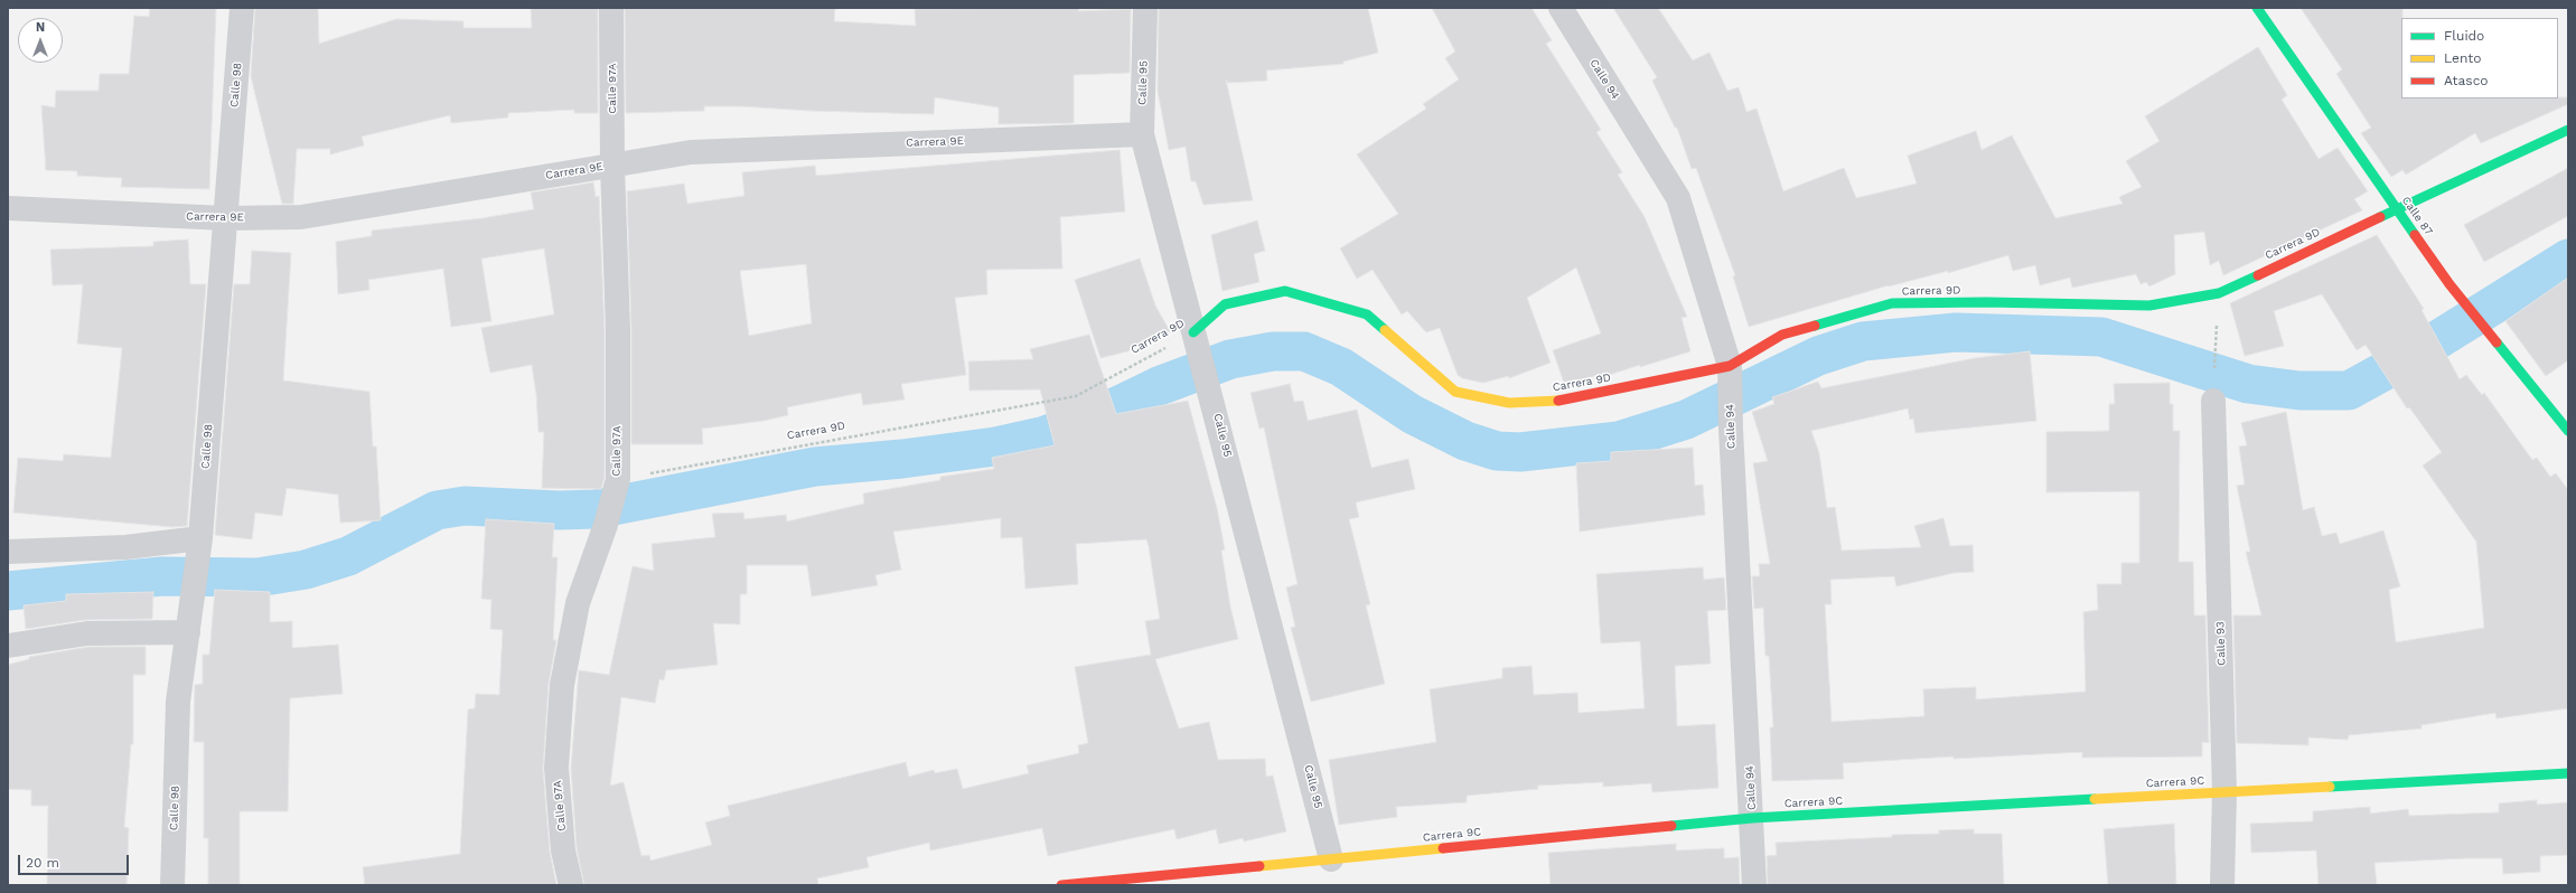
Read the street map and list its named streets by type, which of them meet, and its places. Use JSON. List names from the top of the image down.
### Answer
{
  "streets": {
    "street": [
      "Calle 94",
      "Calle 95",
      "Calle 98",
      "Calle 97A",
      "Carrera 9E",
      "Calle 87",
      "Carrera 9D",
      "Calle 93",
      "Carrera 9C"
    ]
  },
  "crossings": [
    ["Calle 94", "Carrera 9D"],
    ["Calle 94", "Carrera 9C"],
    ["Calle 95", "Carrera 9E"],
    ["Calle 95", "Carrera 9D"],
    ["Calle 95", "Carrera 9C"],
    ["Calle 98", "Carrera 9E"],
    ["Calle 97A", "Carrera 9E"],
    ["Calle 97A", "Carrera 9D"],
    ["Calle 87", "Carrera 9D"],
    ["Calle 93", "Carrera 9C"]
  ],
  "legend": ["Fluido", "Lento", "Atasco"],
  "scale_bar": "20 m",
  "north": "top"
}
